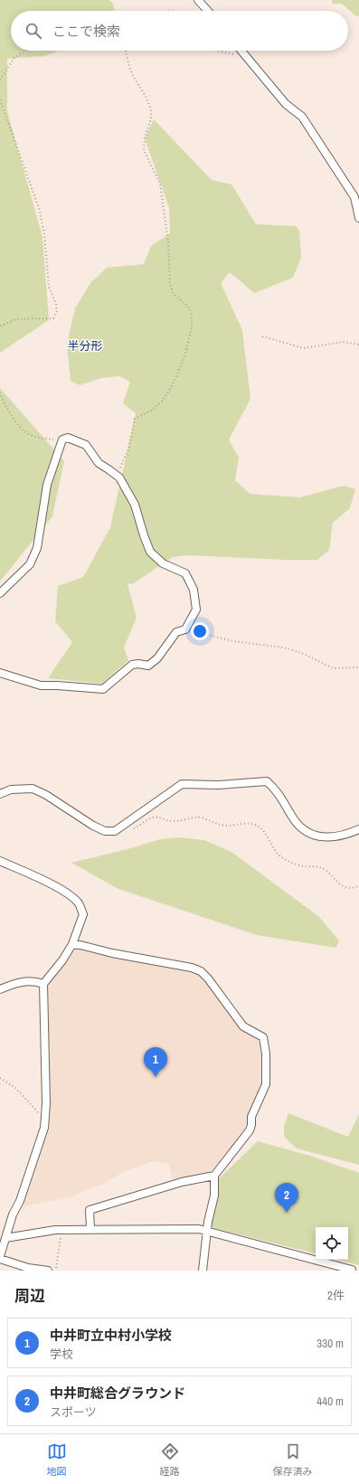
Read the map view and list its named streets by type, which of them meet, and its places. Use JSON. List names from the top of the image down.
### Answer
{
  "districts": ["半分形"],
  "page": {
    "search": "ここで検索",
    "pins": ["1", "2"],
    "heading": ["周辺", "2件"],
    "list": [
      {
        "mark": "1",
        "name": "中井町立中村小学校",
        "note": "学校",
        "value": "330 m"
      },
      {
        "mark": "2",
        "name": "中井町総合グラウンド",
        "note": "スポーツ",
        "value": "440 m"
      }
    ],
    "nav": ["地図", "経路", "保存済み"]
  }
}
